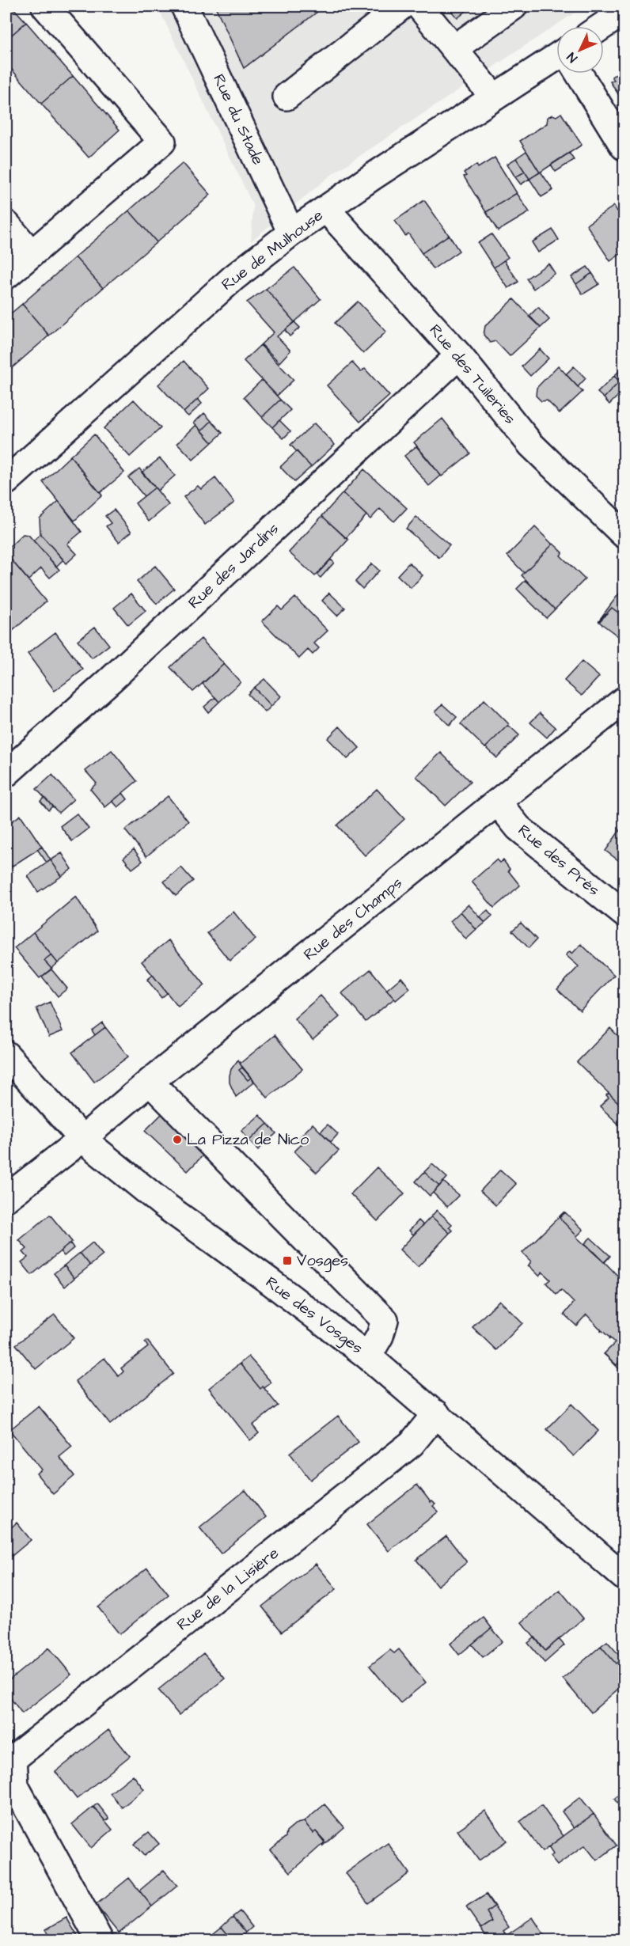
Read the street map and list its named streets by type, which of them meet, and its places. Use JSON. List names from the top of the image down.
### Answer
{
  "streets": {
    "street": [
      "Rue du Stade",
      "Rue de Mulhouse",
      "Rue des Tuileries",
      "Rue des Jardins",
      "Rue des Prés",
      "Rue des Champs",
      "Rue des Vosges",
      "Rue de la Lisière"
    ]
  },
  "crossings": [
    ["Rue du Stade", "Rue de Mulhouse"],
    ["Rue de Mulhouse", "Rue des Tuileries"],
    ["Rue des Tuileries", "Rue des Jardins"],
    ["Rue des Prés", "Rue des Champs"],
    ["Rue des Champs", "Rue des Vosges"],
    ["Rue des Vosges", "Rue de la Lisière"]
  ],
  "places": {
    "other": ["La Pizza de Nico"],
    "transit": ["Vosges"]
  },
  "north": "bottom left"
}
